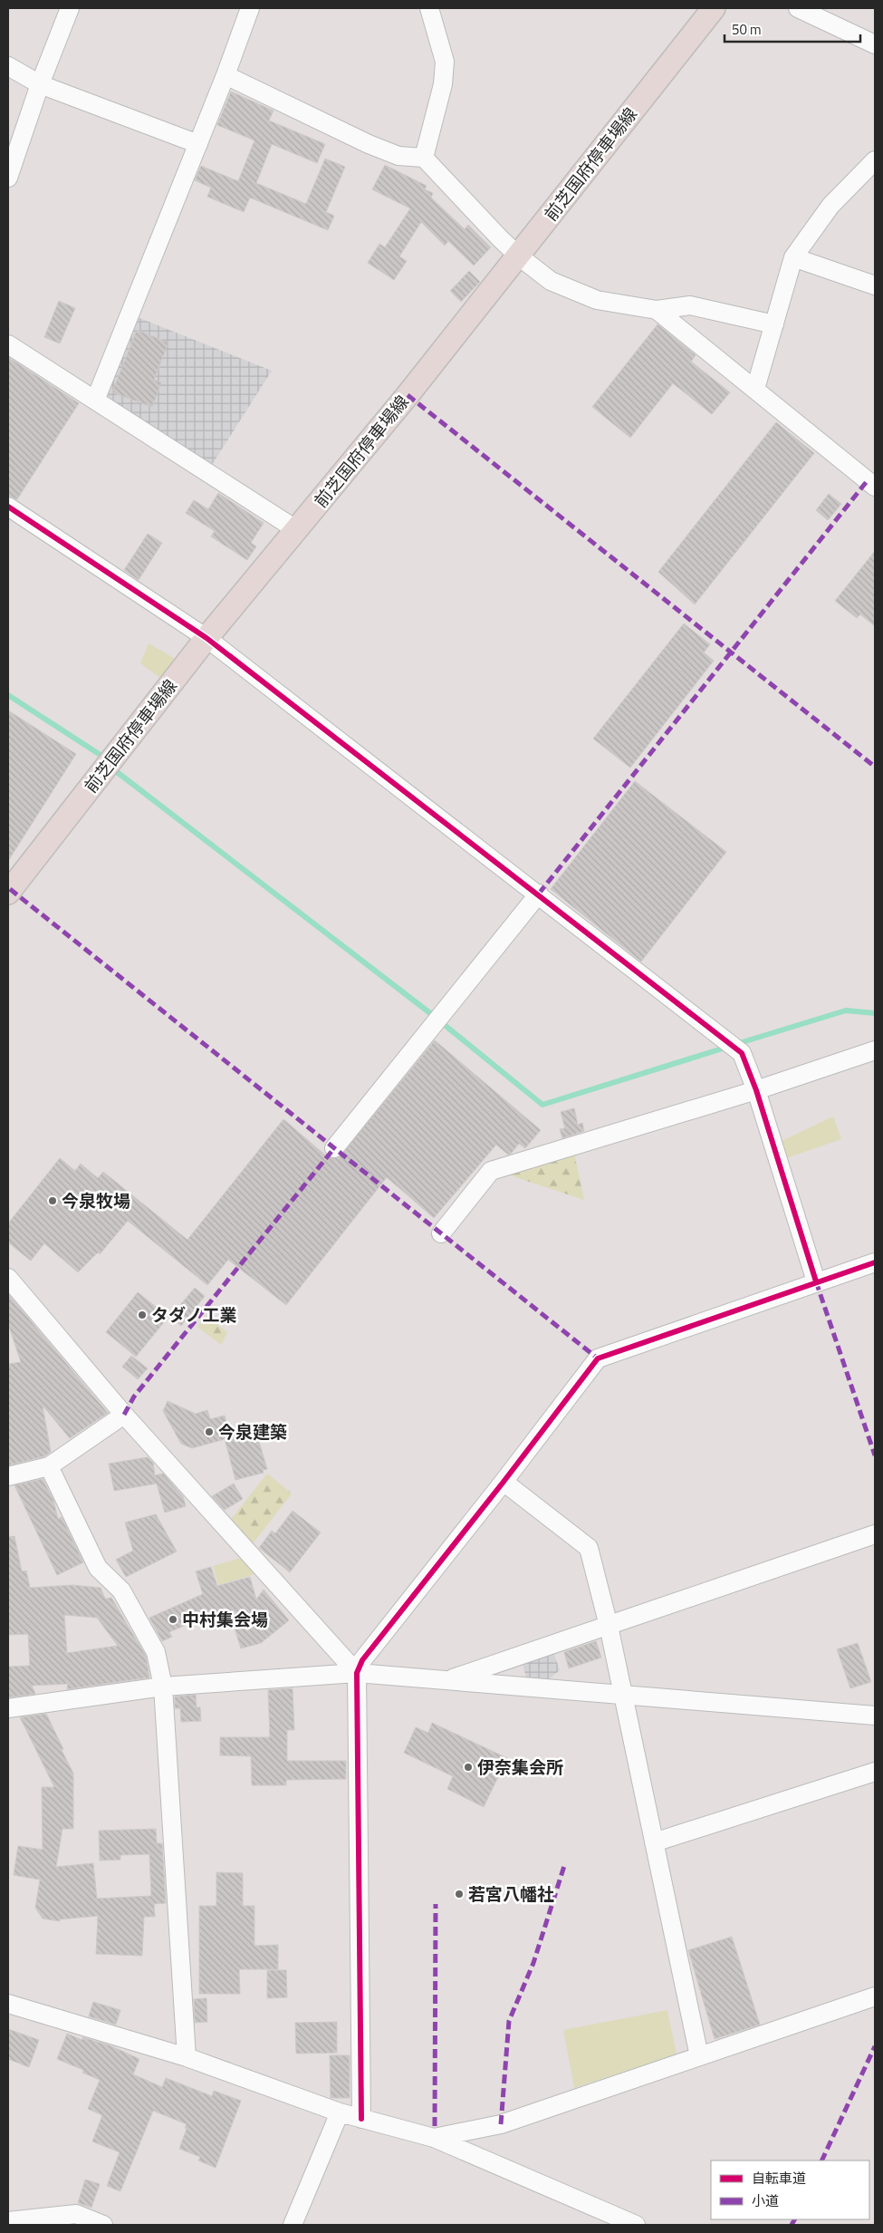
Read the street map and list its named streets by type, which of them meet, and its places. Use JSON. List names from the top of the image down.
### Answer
{
  "streets": {
    "main road": ["前芝国府停車場線"]
  },
  "places": [
    "今泉牧場",
    "タダノ工業",
    "今泉建築",
    "中村集会場",
    "伊奈集会所",
    "若宮八幡社"
  ],
  "legend": ["自転車道", "小道"],
  "scale_bar": "50 m"
}
